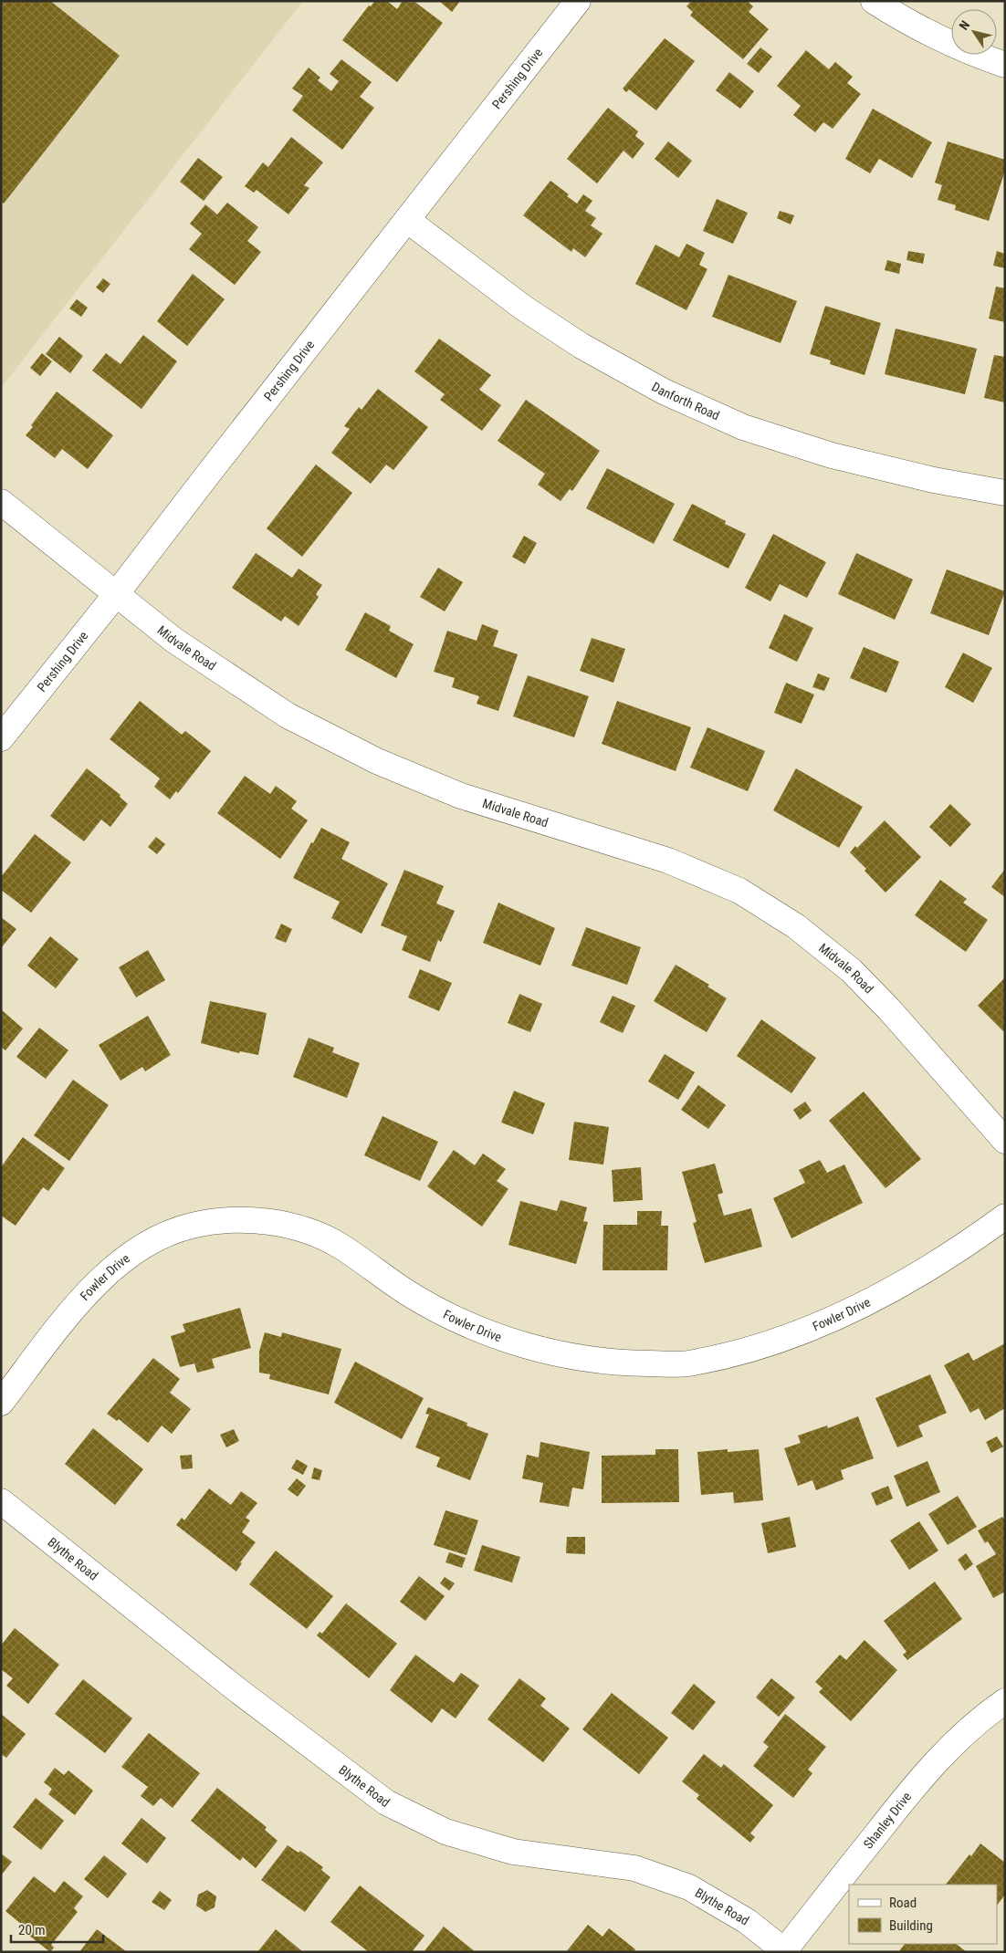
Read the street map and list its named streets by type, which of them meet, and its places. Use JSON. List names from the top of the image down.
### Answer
{
  "streets": {
    "street": [
      "Pershing Drive",
      "Danforth Road",
      "Midvale Road",
      "Fowler Drive",
      "Blythe Road",
      "Shanley Drive"
    ]
  },
  "crossings": [
    ["Pershing Drive", "Danforth Road"],
    ["Pershing Drive", "Midvale Road"],
    ["Blythe Road", "Shanley Drive"]
  ],
  "legend": ["Road", "Building"],
  "scale_bar": "20 m",
  "north": "top left"
}
